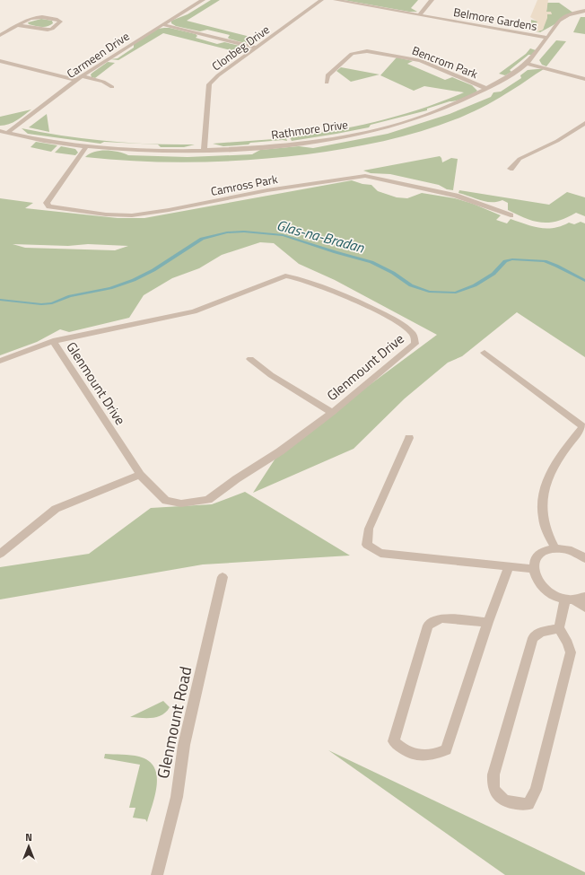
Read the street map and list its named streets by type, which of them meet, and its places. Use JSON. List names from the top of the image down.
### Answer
{
  "streets": {
    "street": [
      "Belmore Gardens",
      "Clonbeg Drive",
      "Carmeen Drive",
      "Bencrom Park",
      "Rathmore Drive",
      "Camross Park",
      "Glenmount Drive",
      "Glenmount Road"
    ]
  },
  "crossings": [
    ["Belmore Gardens", "Rathmore Drive"],
    ["Clonbeg Drive", "Rathmore Drive"],
    ["Carmeen Drive", "Rathmore Drive"],
    ["Bencrom Park", "Rathmore Drive"],
    ["Rathmore Drive", "Camross Park"]
  ],
  "water": ["Glas-na-Bradan"],
  "north": "top"
}
